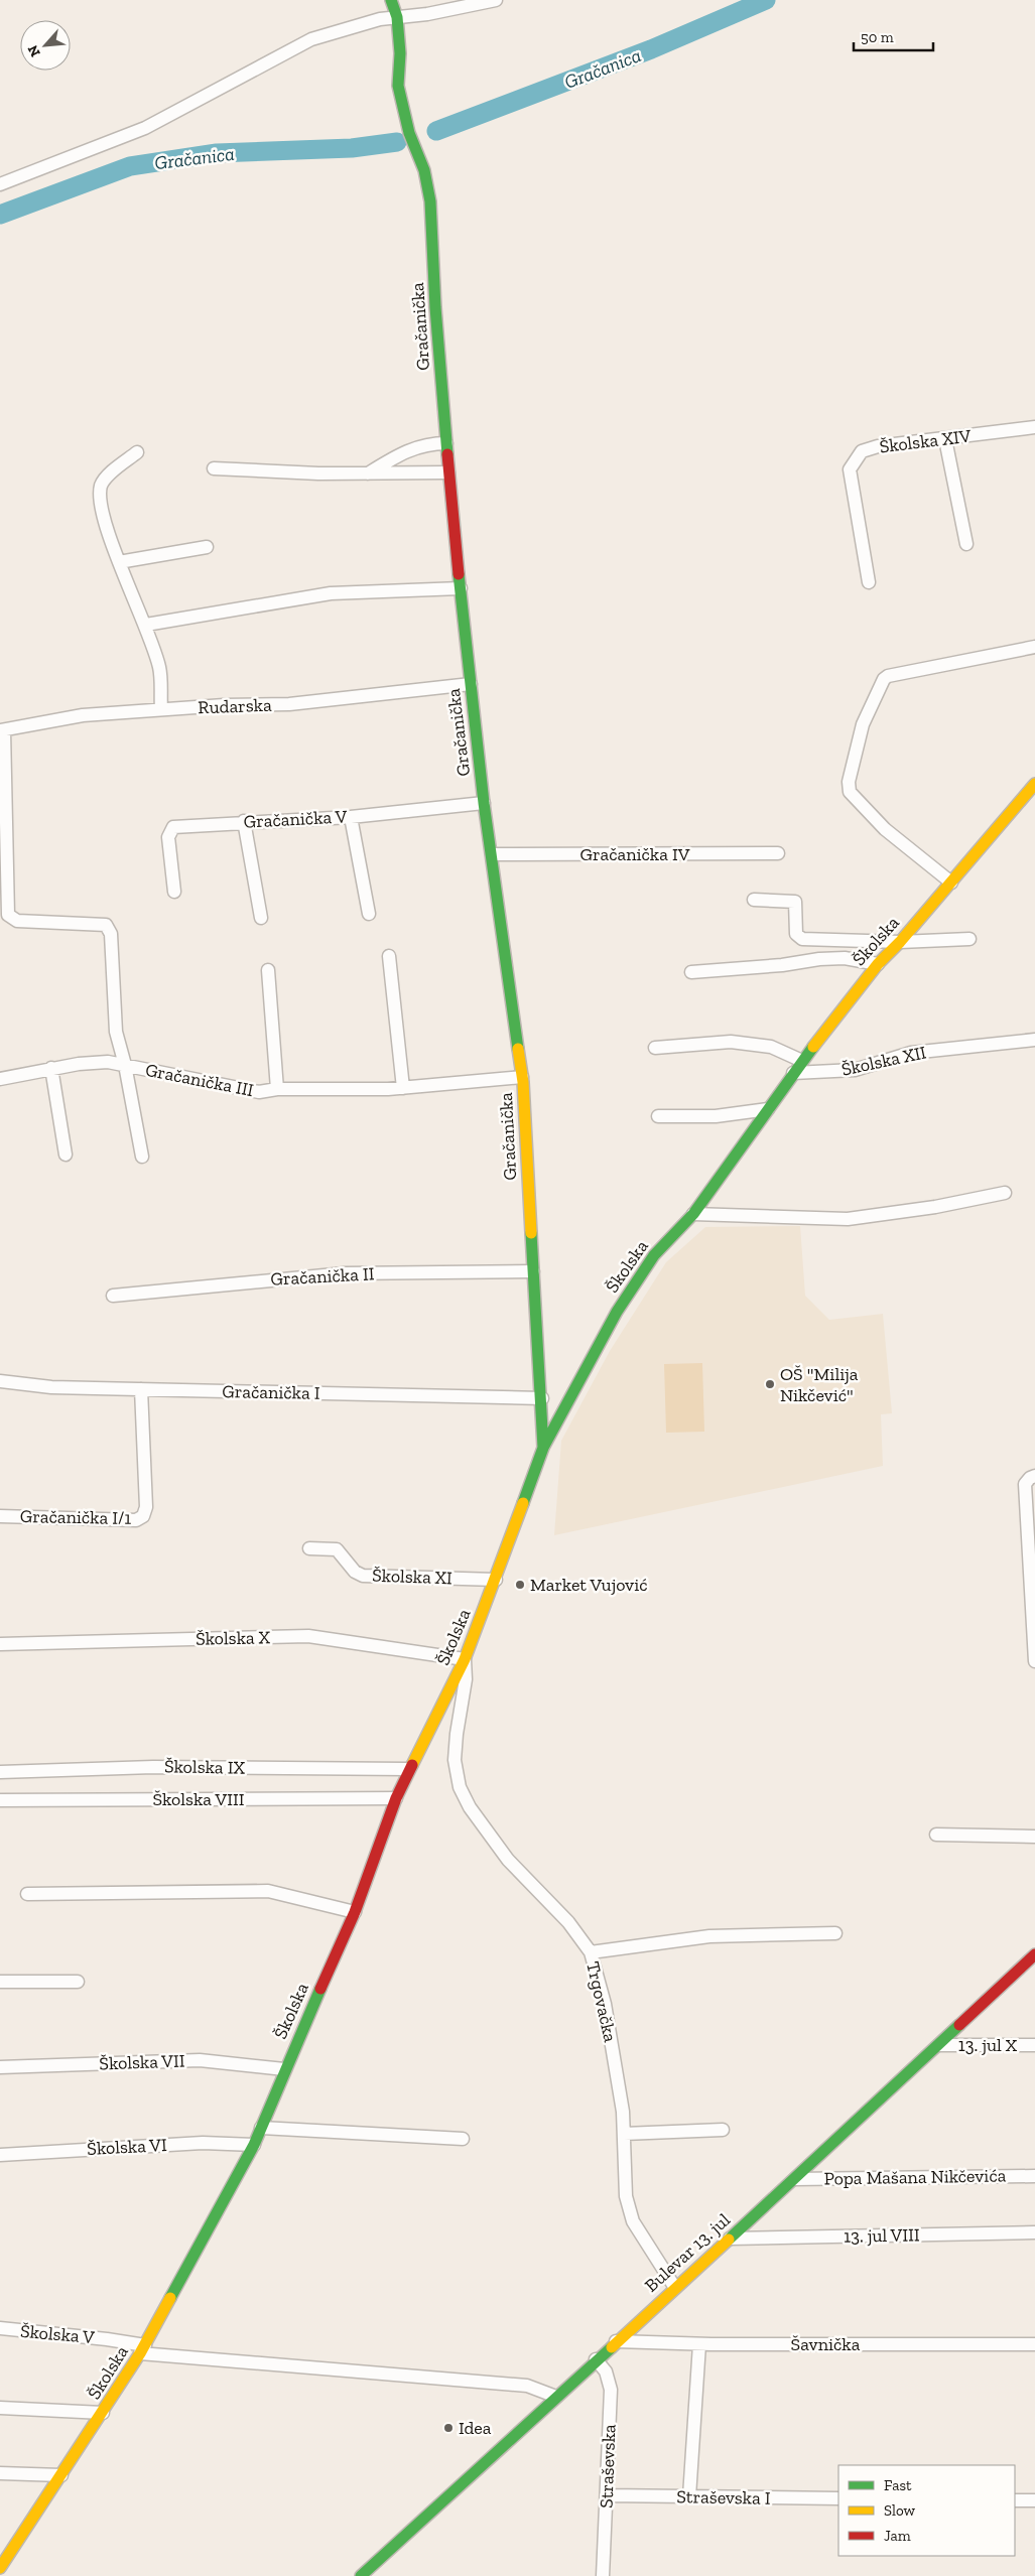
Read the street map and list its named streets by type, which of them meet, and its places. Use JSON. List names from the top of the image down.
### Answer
{
  "streets": {
    "street": [
      "Gračanička",
      "Školska XIV",
      "Rudarska",
      "Gračanička V",
      "Gračanička IV",
      "Školska",
      "Školska XII",
      "Gračanička III",
      "Gračanička II",
      "Gračanička I",
      "Gračanička I/1",
      "Školska XI",
      "Školska X",
      "Školska IX",
      "Školska VIII",
      "Trgovačka",
      "13. jul X",
      "Školska VII",
      "Školska VI",
      "Popa Mašana Nikčevića",
      "13. jul VIII",
      "Bulevar 13. jul",
      "Školska V",
      "Šavnička",
      "Straševska",
      "Straševska I"
    ]
  },
  "crossings": [
    ["Gračanička", "Rudarska"],
    ["Gračanička", "Gračanička V"],
    ["Gračanička", "Gračanička IV"],
    ["Gračanička", "Školska"],
    ["Gračanička", "Gračanička III"],
    ["Gračanička", "Gračanička II"],
    ["Gračanička", "Gračanička I"],
    ["Školska", "Školska XII"],
    ["Školska", "Školska XI"],
    ["Školska", "Školska X"],
    ["Školska", "Školska IX"],
    ["Školska", "Školska VIII"],
    ["Školska", "Trgovačka"],
    ["Školska", "Školska VII"],
    ["Školska", "Školska VI"],
    ["Školska", "Školska V"],
    ["Gračanička I", "Gračanička I/1"],
    ["Školska X", "Trgovačka"],
    ["Trgovačka", "Bulevar 13. jul"],
    ["13. jul X", "Bulevar 13. jul"],
    ["Popa Mašana Nikčevića", "Bulevar 13. jul"],
    ["13. jul VIII", "Bulevar 13. jul"],
    ["Bulevar 13. jul", "Školska V"],
    ["Bulevar 13. jul", "Šavnička"],
    ["Bulevar 13. jul", "Straševska"],
    ["Straševska", "Straševska I"]
  ],
  "water": ["Gračanica"],
  "places": ["OŠ \"Milija Nikčević\"", "Market Vujović", "Idea"],
  "legend": ["Fast", "Slow", "Jam"],
  "scale_bar": "50 m",
  "north": "bottom left"
}
